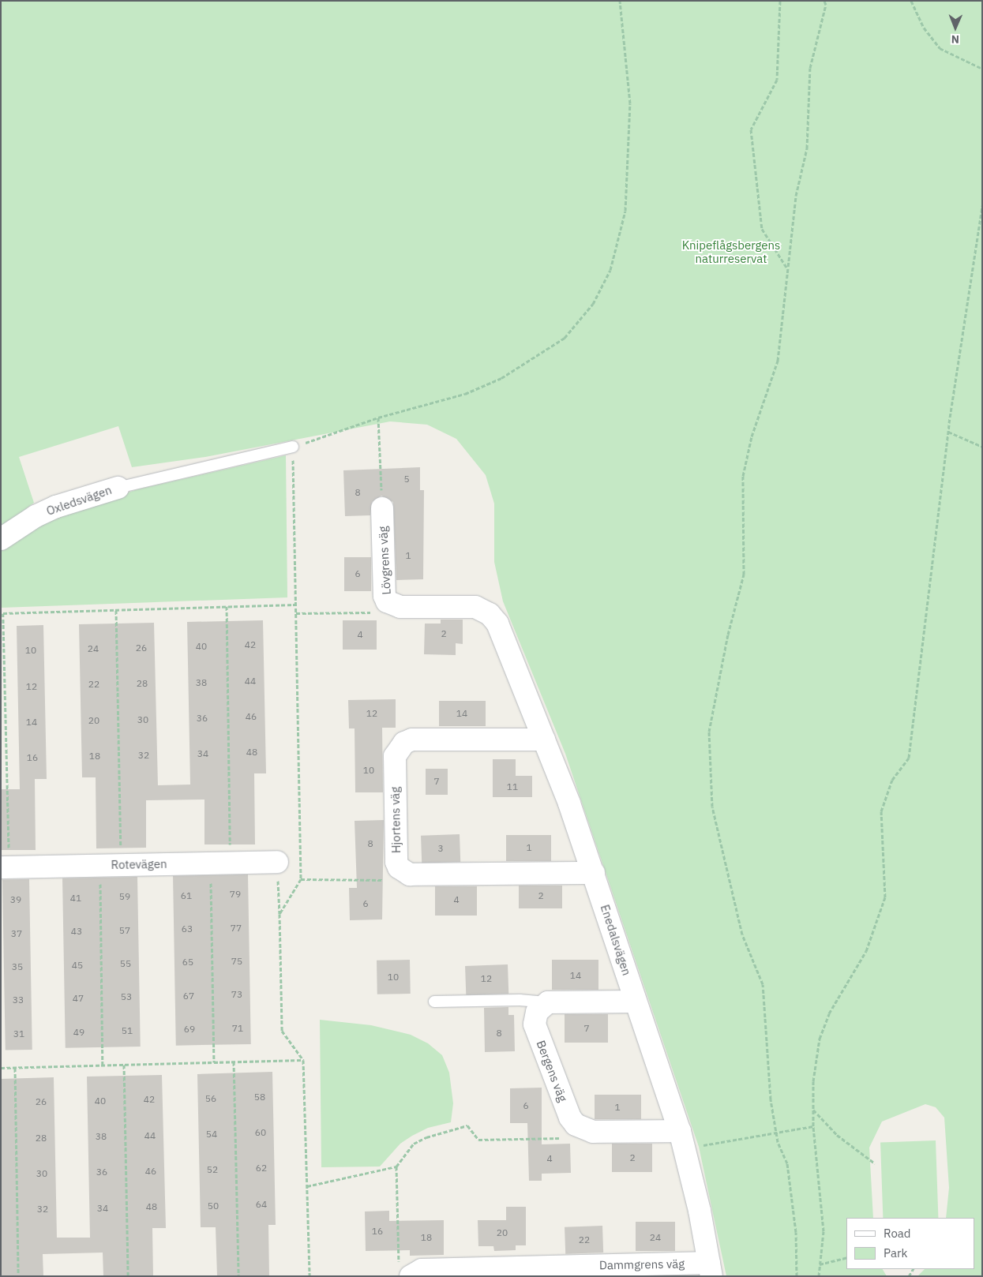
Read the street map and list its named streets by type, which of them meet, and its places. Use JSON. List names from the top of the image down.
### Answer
{
  "streets": {
    "street": [
      "Oxledsvägen",
      "Lövgrens väg",
      "Hjortens väg",
      "Rotevägen",
      "Enedalsvägen",
      "Bergens väg",
      "Dammgrens väg"
    ]
  },
  "crossings": [
    ["Lövgrens väg", "Enedalsvägen"],
    ["Hjortens väg", "Enedalsvägen"],
    ["Enedalsvägen", "Dammgrens väg"]
  ],
  "parks": ["Knipeflågsbergens naturreservat"],
  "house_numbers": [
    "5",
    "8",
    "1",
    "6",
    "2",
    "4",
    "42",
    "40",
    "26",
    "24",
    "10",
    "44",
    "38",
    "28",
    "22",
    "12",
    "12",
    "14",
    "46",
    "36",
    "30",
    "20",
    "14",
    "48",
    "34",
    "32",
    "18",
    "16",
    "10",
    "7",
    "11",
    "8",
    "1",
    "3",
    "79",
    "61",
    "2",
    "59",
    "41",
    "39",
    "4",
    "6",
    "77",
    "63",
    "57",
    "43",
    "37",
    "75",
    "65",
    "55",
    "45",
    "35",
    "14",
    "10",
    "12",
    "73",
    "67",
    "53",
    "47",
    "33",
    "71",
    "7",
    "69",
    "51",
    "49",
    "8",
    "31",
    "58",
    "56",
    "42",
    "40",
    "26",
    "6",
    "1",
    "60",
    "54",
    "44",
    "38",
    "28",
    "2",
    "4",
    "62",
    "52",
    "46",
    "36",
    "30",
    "64",
    "50",
    "48",
    "34",
    "32",
    "16",
    "20",
    "18",
    "24",
    "22"
  ],
  "legend": ["Road", "Park"],
  "north": "bottom"
}
